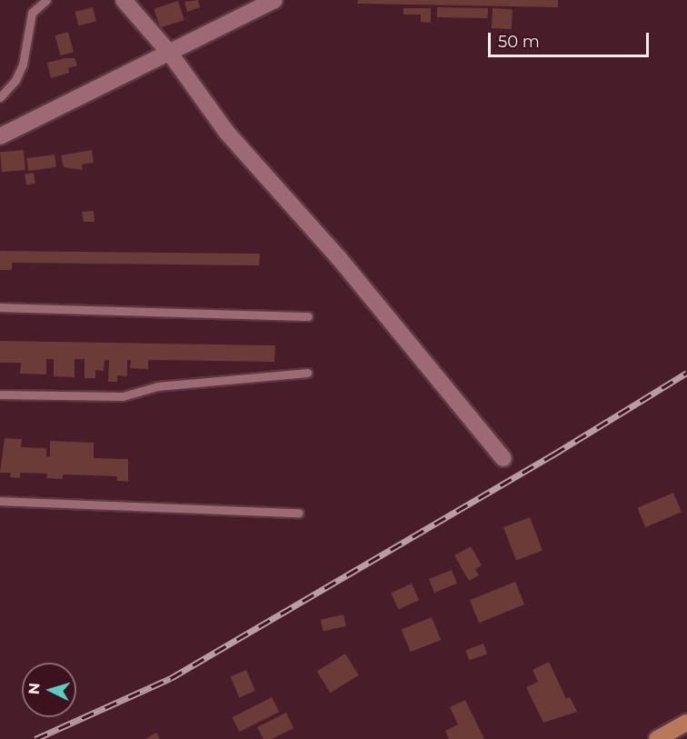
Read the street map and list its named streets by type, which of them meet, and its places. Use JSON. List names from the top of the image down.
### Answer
{
  "scale_bar": "50 m",
  "north": "left"
}
